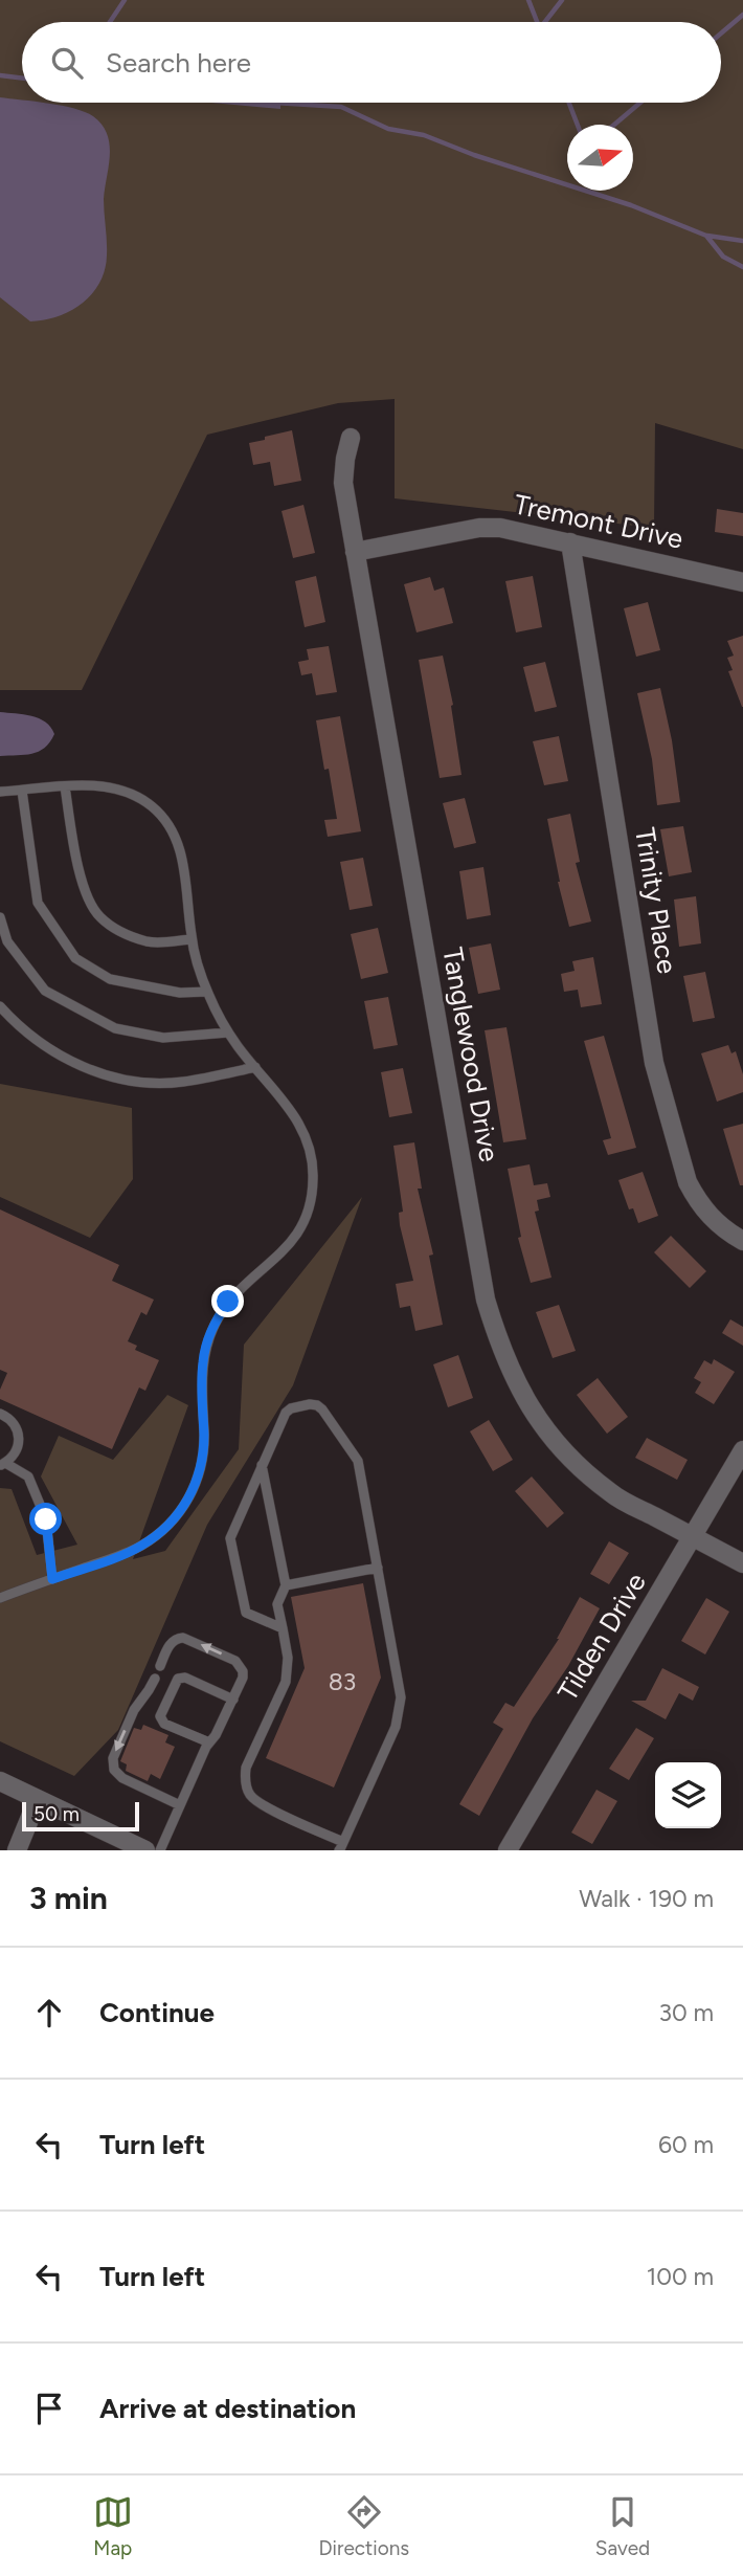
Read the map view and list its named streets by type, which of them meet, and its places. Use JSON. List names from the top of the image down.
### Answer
{
  "streets": {
    "street": [
      "Tremont Drive",
      "Trinity Place",
      "Tanglewood Drive",
      "Tilden Drive"
    ]
  },
  "crossings": [
    ["Tremont Drive", "Trinity Place"],
    ["Tremont Drive", "Tanglewood Drive"],
    ["Tanglewood Drive", "Tilden Drive"]
  ],
  "house_numbers": ["83"],
  "scale_bar": "50 m",
  "north": "right",
  "page": {
    "search": "Search here",
    "scale": "50 m",
    "heading": ["3 min", "Walk · 190 m"],
    "list": [
      ["Continue", "30 m"],
      ["Turn left", "60 m"],
      ["Turn left", "100 m"],
      "Arrive at destination"
    ],
    "nav": ["Map", "Directions", "Saved"]
  }
}
